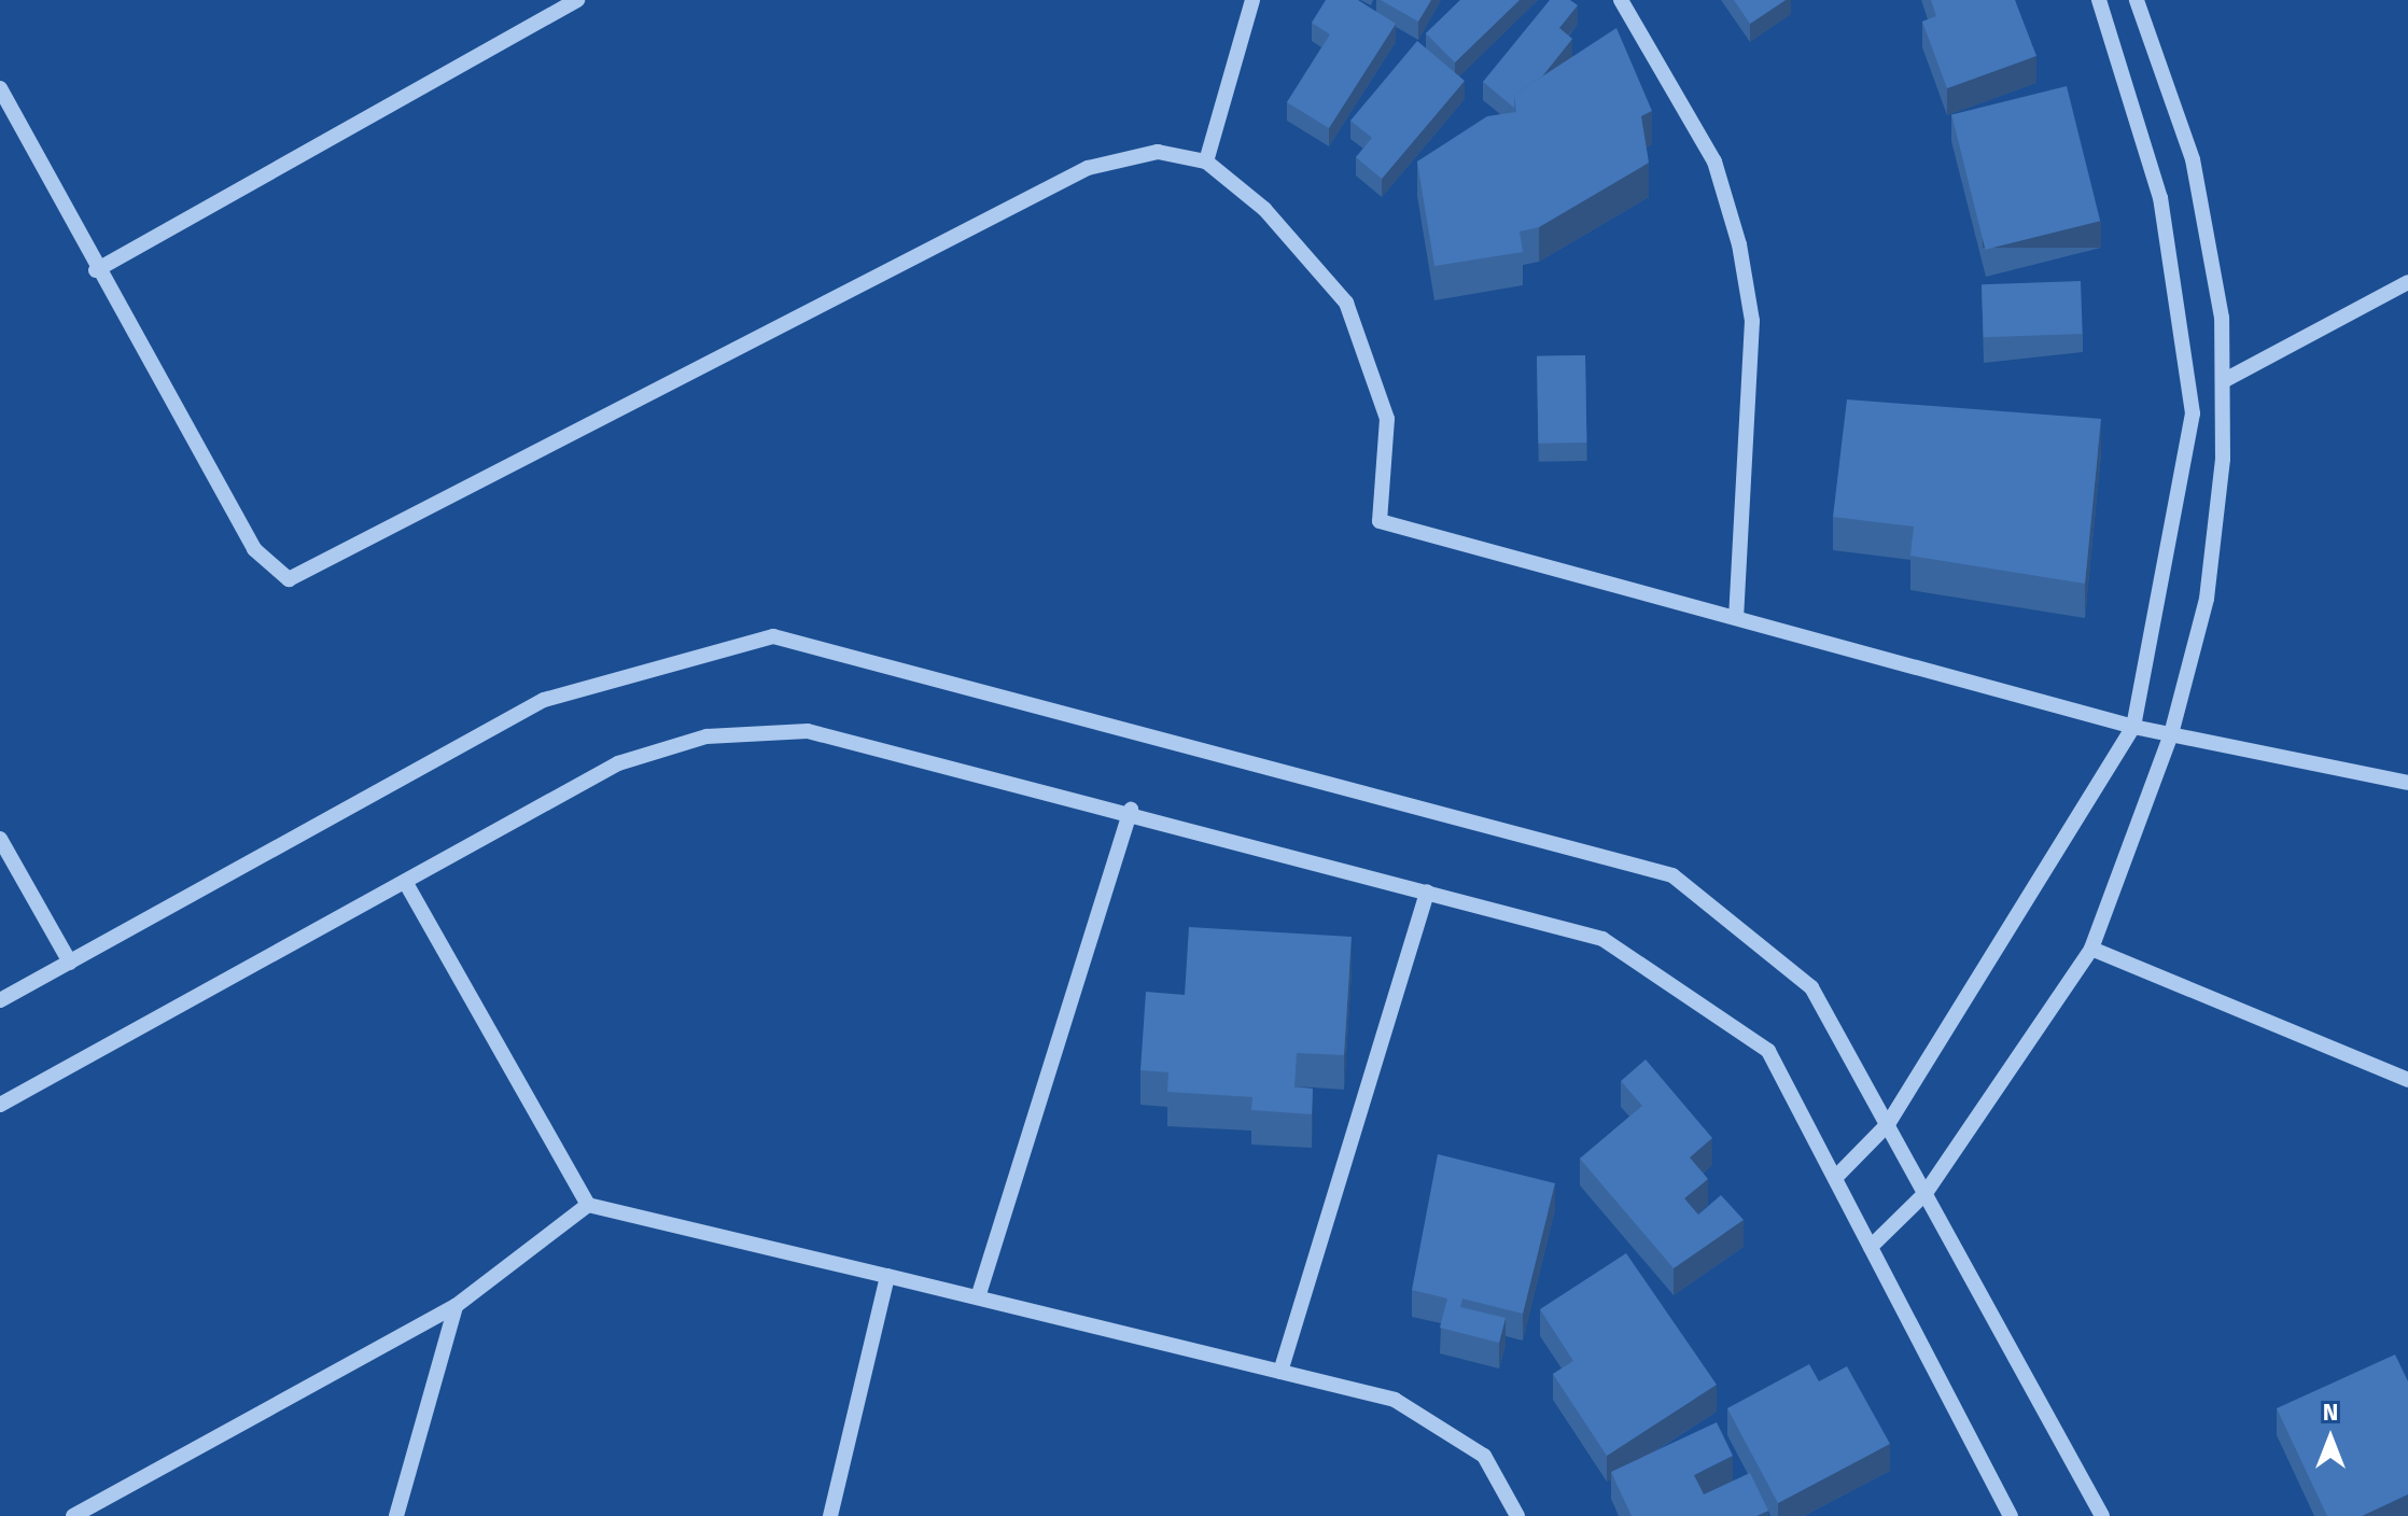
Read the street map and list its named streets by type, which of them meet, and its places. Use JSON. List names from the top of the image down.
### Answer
{
  "north": "top"
}
